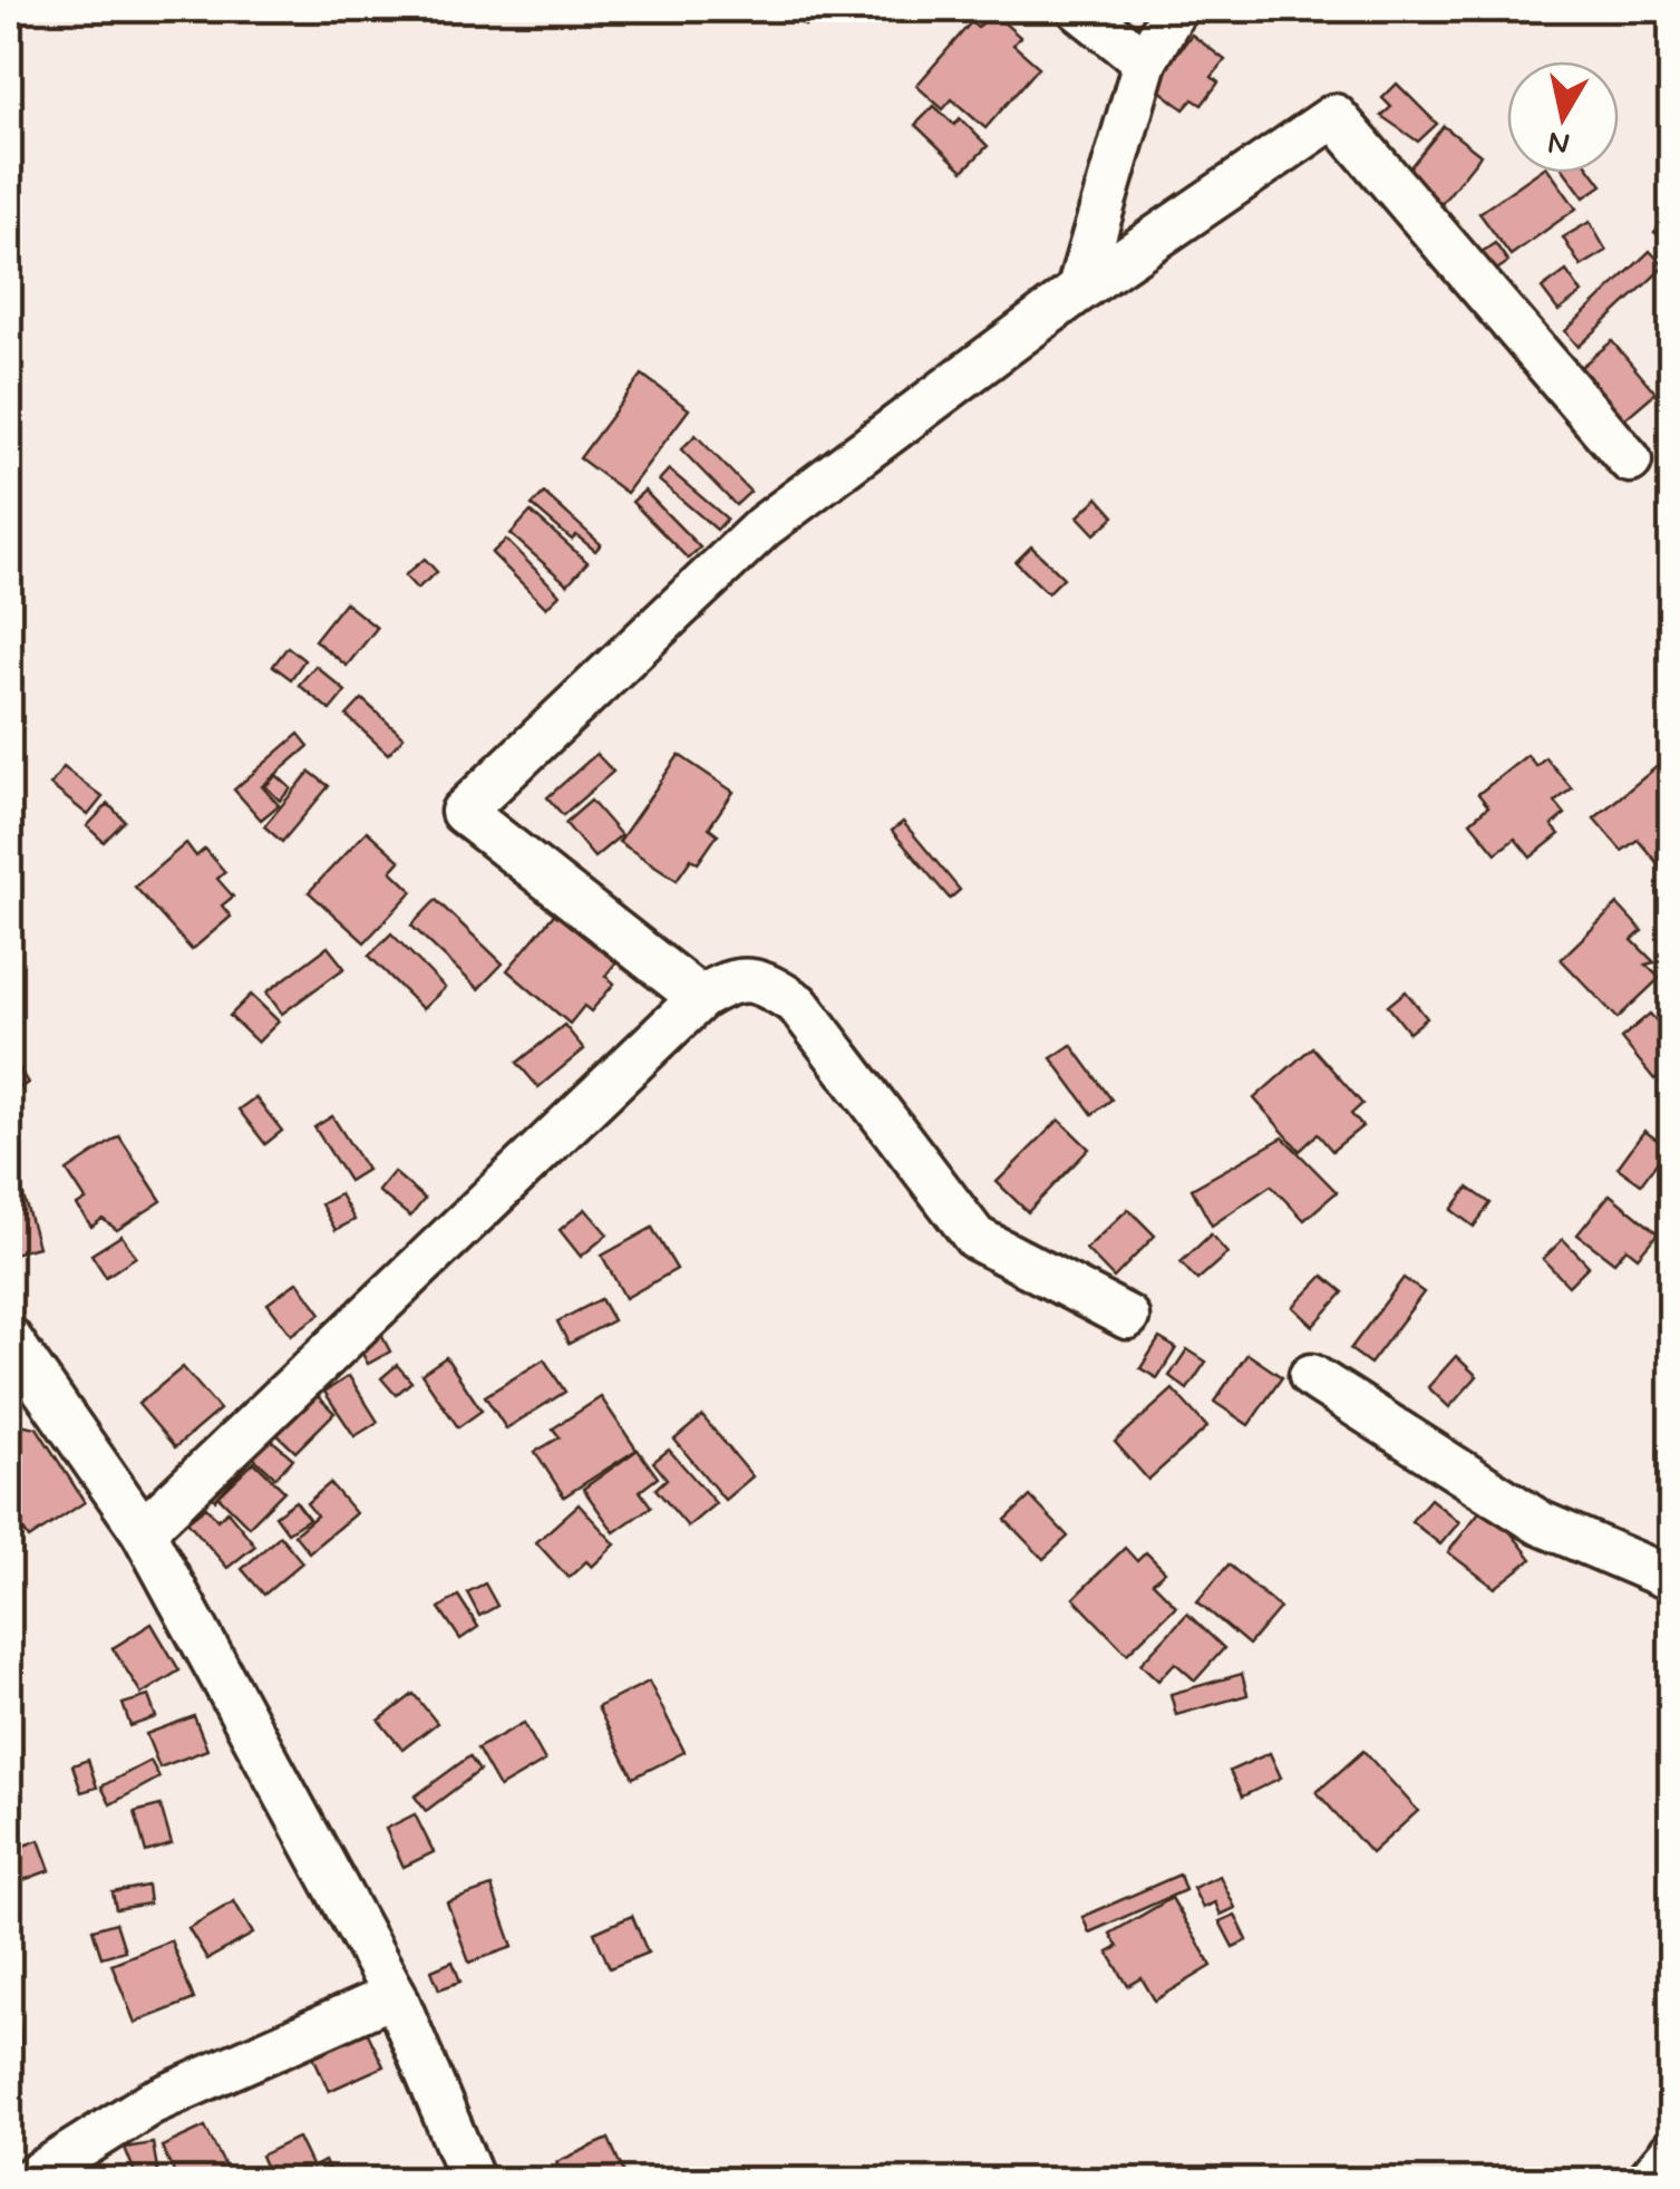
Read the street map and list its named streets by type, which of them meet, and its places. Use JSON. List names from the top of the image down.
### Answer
{
  "north": "bottom"
}
